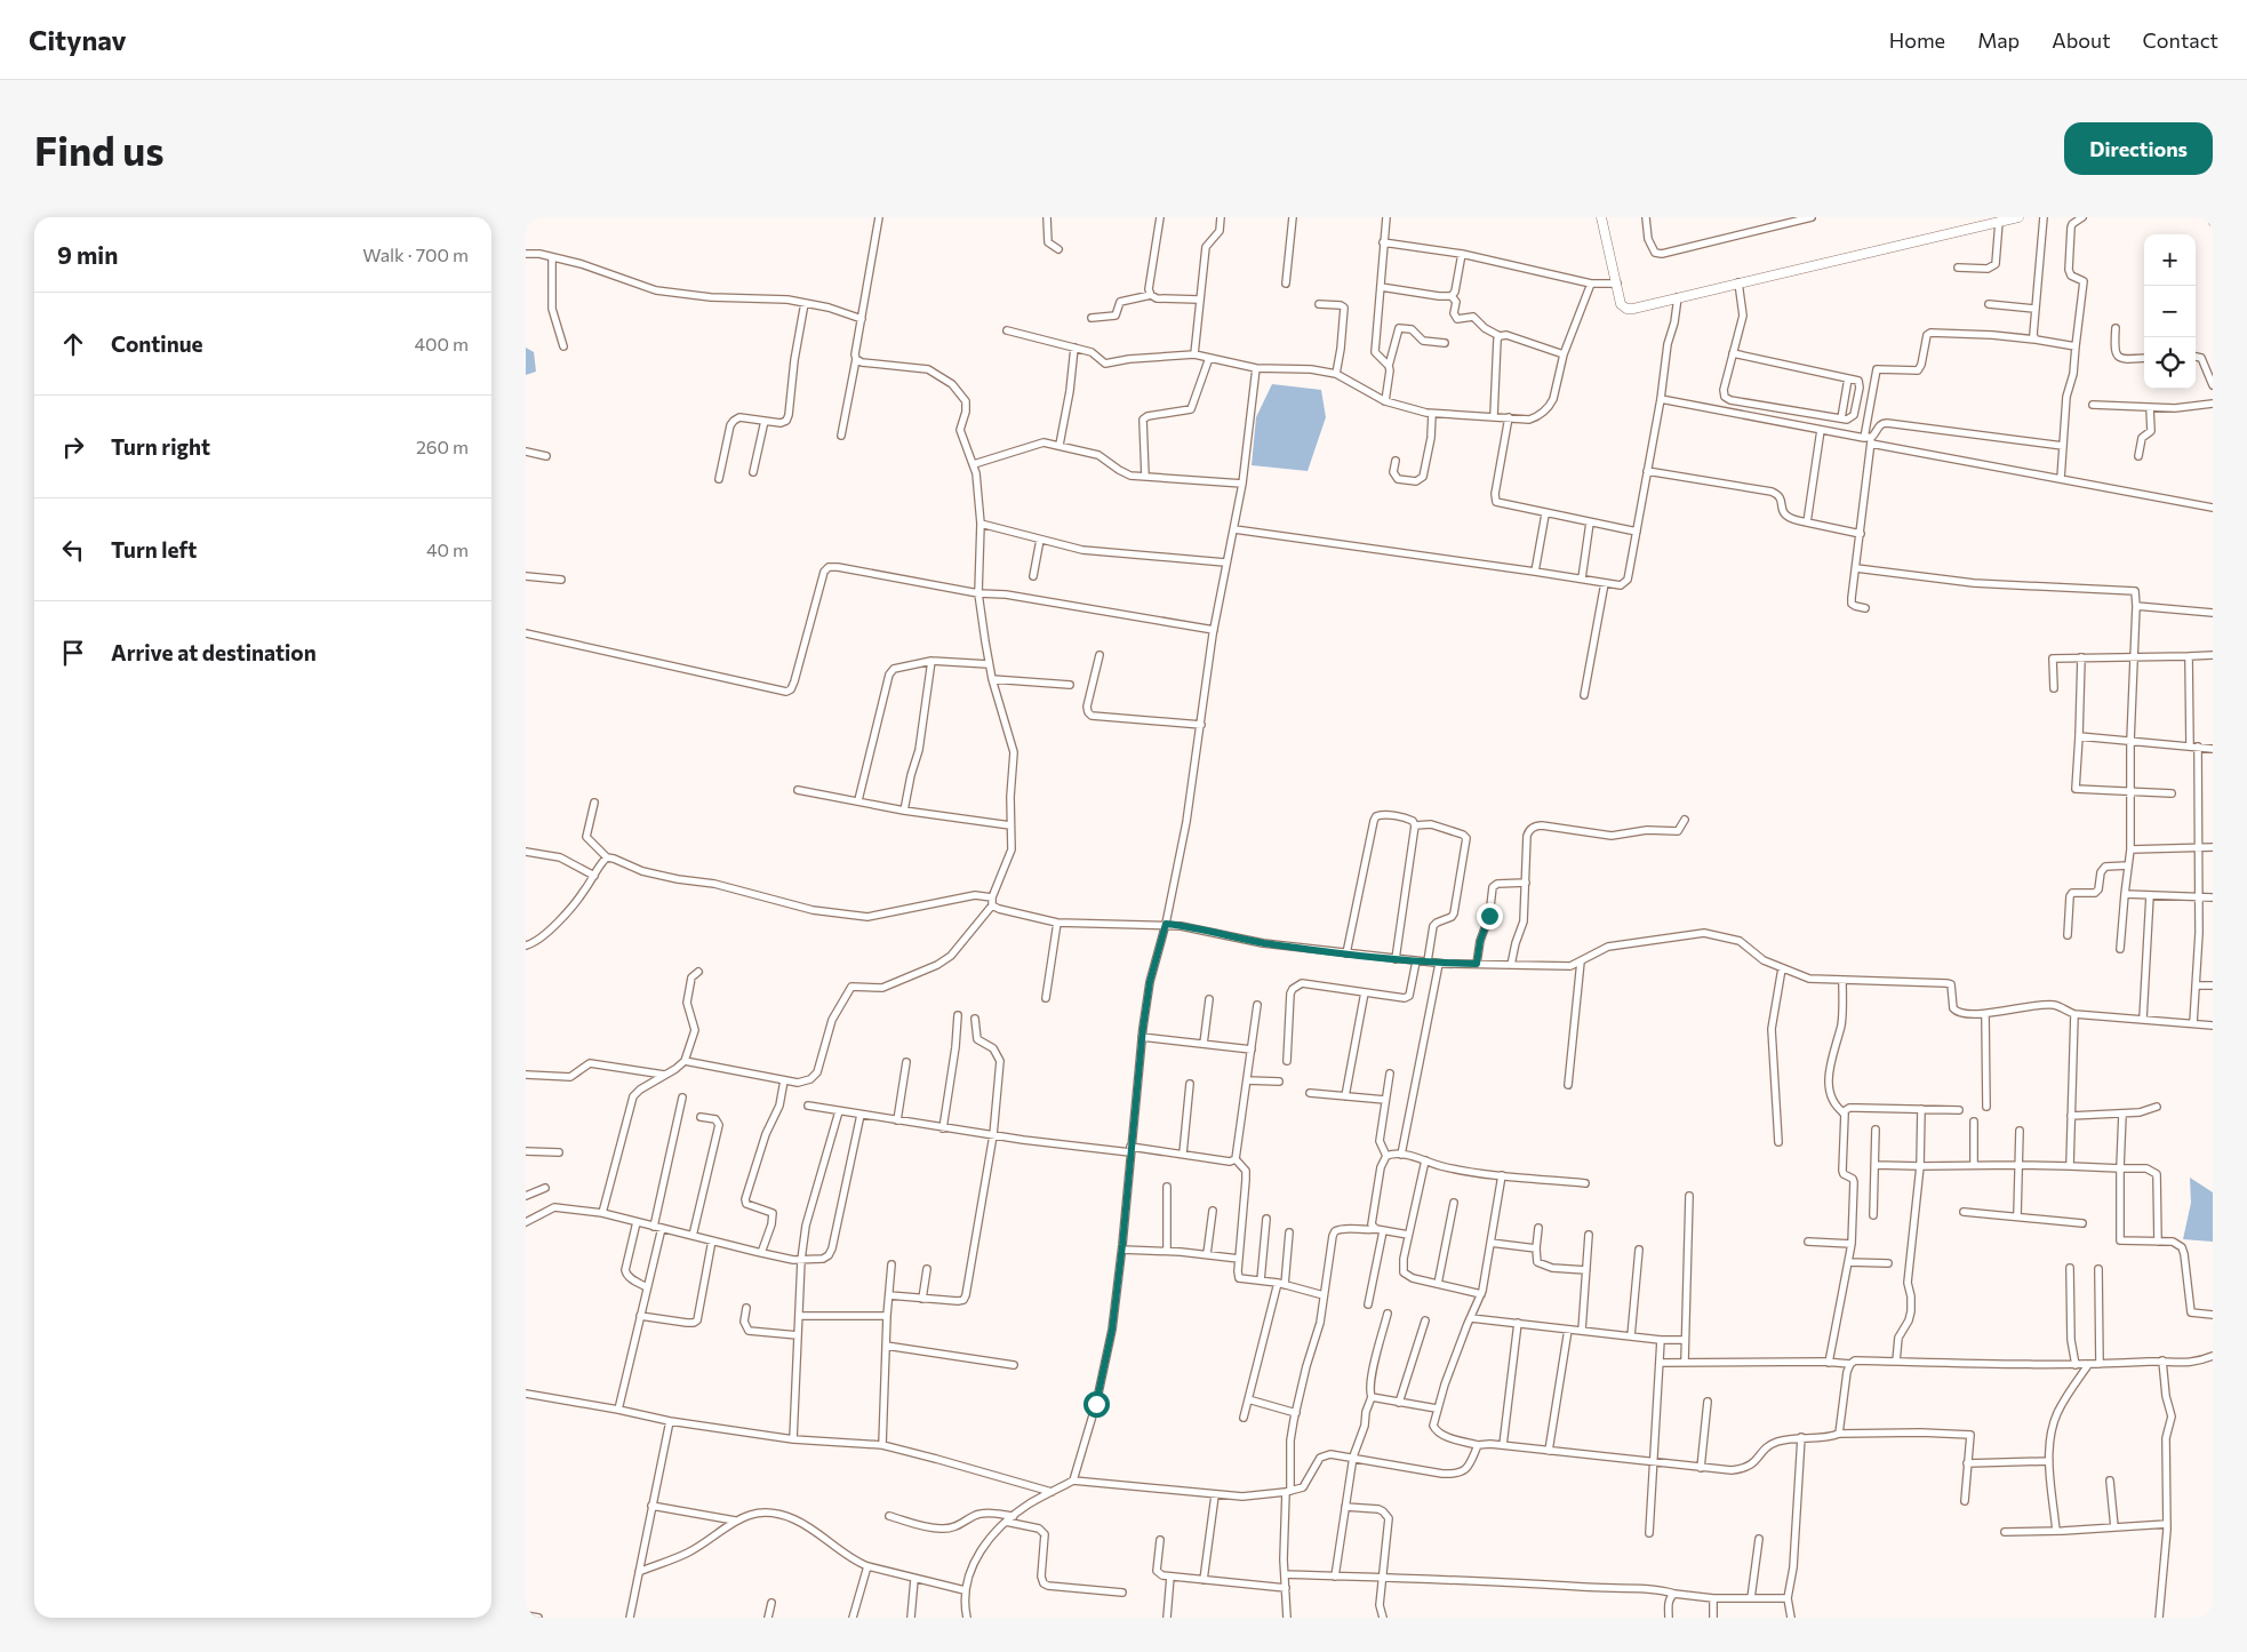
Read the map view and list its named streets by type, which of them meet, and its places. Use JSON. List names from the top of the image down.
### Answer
{
  "page": {
    "header": "Citynav",
    "nav": [
      "Home",
      "Map",
      "About",
      "Contact"
    ],
    "buttons": "Directions",
    "title": "Find us",
    "heading": ["9 min", "Walk · 700 m"],
    "map_buttons": ["+", "−"],
    "list": [
      ["Continue", "400 m"],
      ["Turn right", "260 m"],
      ["Turn left", "40 m"],
      "Arrive at destination"
    ]
  }
}
